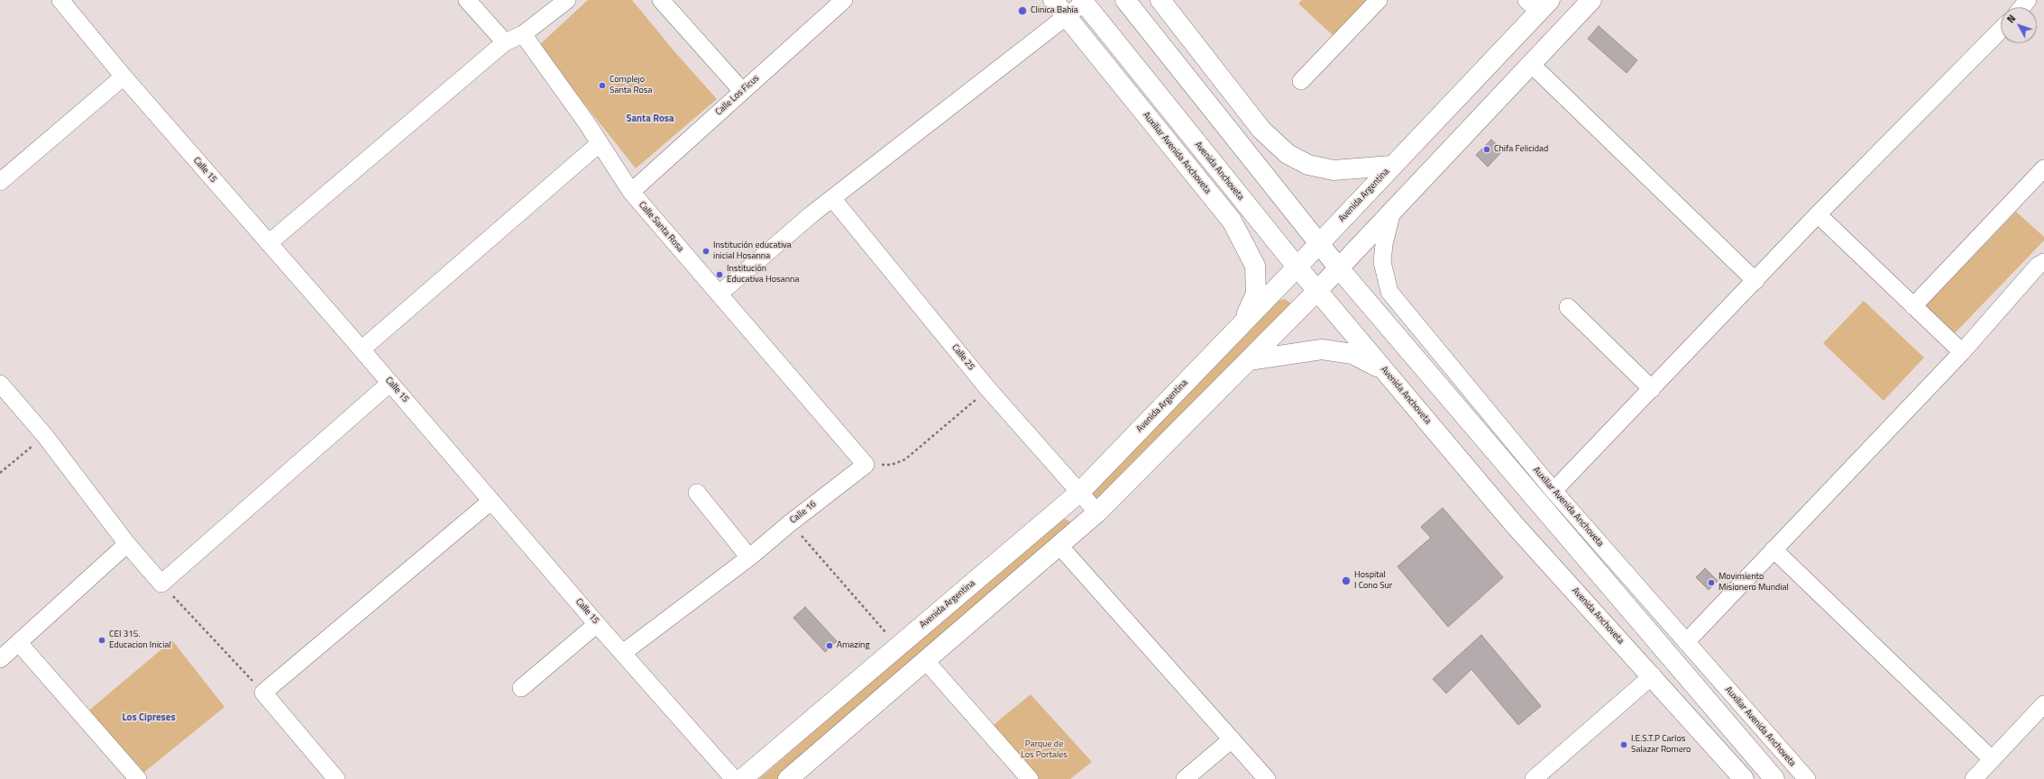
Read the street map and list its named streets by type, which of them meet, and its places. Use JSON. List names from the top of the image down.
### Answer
{
  "streets": {
    "main road": ["Auxiliar Avenida Anchoveta", "Avenida Anchoveta", "Avenida Argentina"],
    "street": [
      "Calle Los Ficus",
      "Calle 15",
      "Calle Santa Rosa",
      "Calle 25",
      "Calle 16"
    ]
  },
  "crossings": [
    ["Calle Los Ficus", "Calle Santa Rosa"],
    ["Auxiliar Avenida Anchoveta", "Avenida Argentina"],
    ["Calle 15", "Calle 16"],
    ["Avenida Anchoveta", "Avenida Argentina"],
    ["Avenida Argentina", "Calle 25"],
    ["Calle Santa Rosa", "Calle 16"]
  ],
  "districts": ["Santa Rosa", "Los Cipreses"],
  "parks": ["Parque de Los Portales"],
  "places": [
    "Clinica Bahia",
    "Complejo Santa Rosa",
    "Chifa Felicidad",
    "Institución educativa inicial Hosanna",
    "Institución Educativa Hosanna",
    "Hospital I Cono Sur",
    "Movimiento Misionero Mundial",
    "CEI 315. Educacion Inicial",
    "Amazing",
    "I.E.S.T.P Carlos Salazar Romero"
  ],
  "north": "top left"
}
